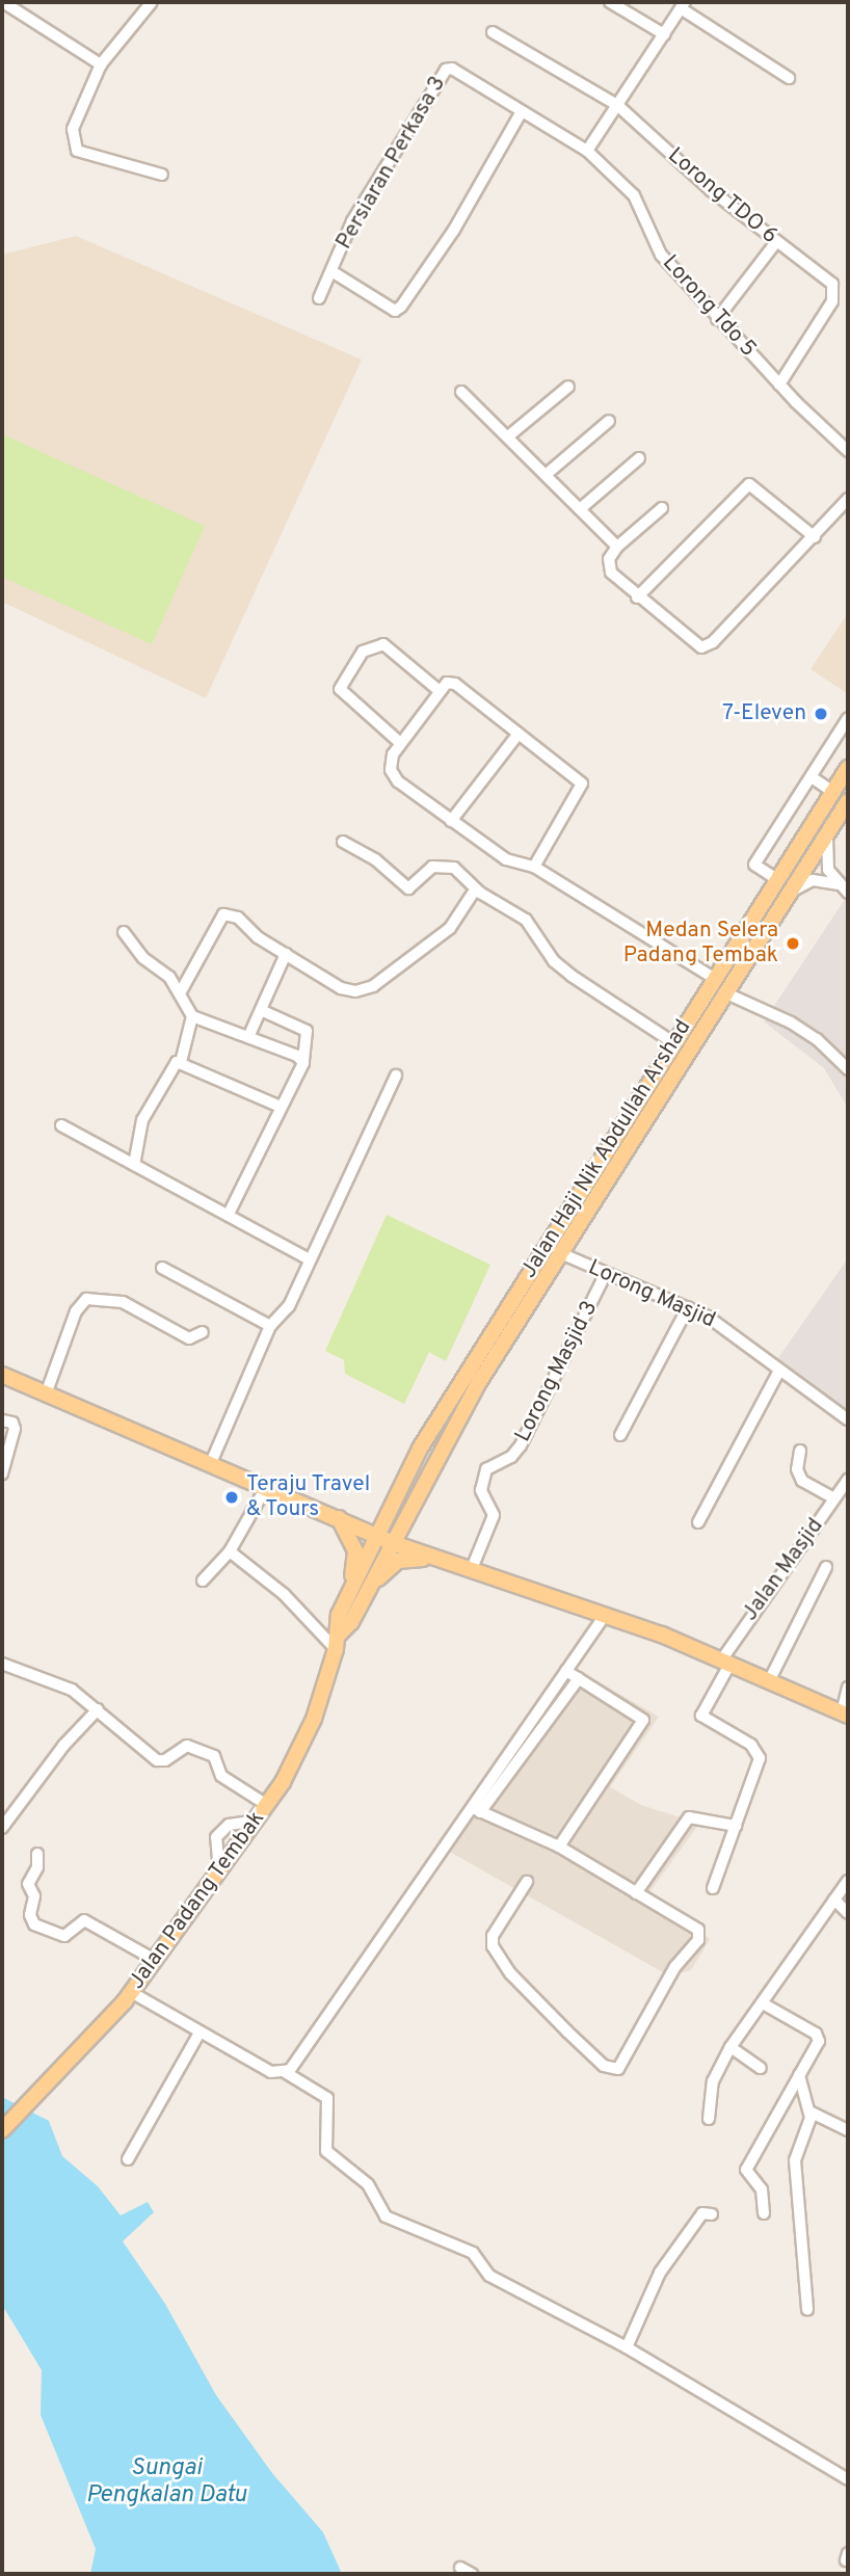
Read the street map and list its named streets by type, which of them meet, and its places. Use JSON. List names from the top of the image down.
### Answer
{
  "streets": {
    "main road": ["Jalan Haji Nik Abdullah Arshad", "Jalan Padang Tembak"],
    "street": [
      "Persiaran Perkasa 3",
      "Lorong TDO 6",
      "Lorong Tdo 5",
      "Lorong Masjid",
      "Lorong Masjid 3",
      "Jalan Masjid"
    ]
  },
  "crossings": [
    ["Persiaran Perkasa 3", "Lorong Tdo 5"],
    ["Lorong TDO 6", "Lorong Tdo 5"],
    ["Jalan Haji Nik Abdullah Arshad", "Lorong Masjid"],
    ["Jalan Haji Nik Abdullah Arshad", "Jalan Padang Tembak"],
    ["Lorong Masjid", "Lorong Masjid 3"]
  ],
  "water": ["Sungai Pengkalan Datu"],
  "places": ["7-Eleven", "Medan Selera Padang Tembak", "Teraju Travel & Tours"]
}
